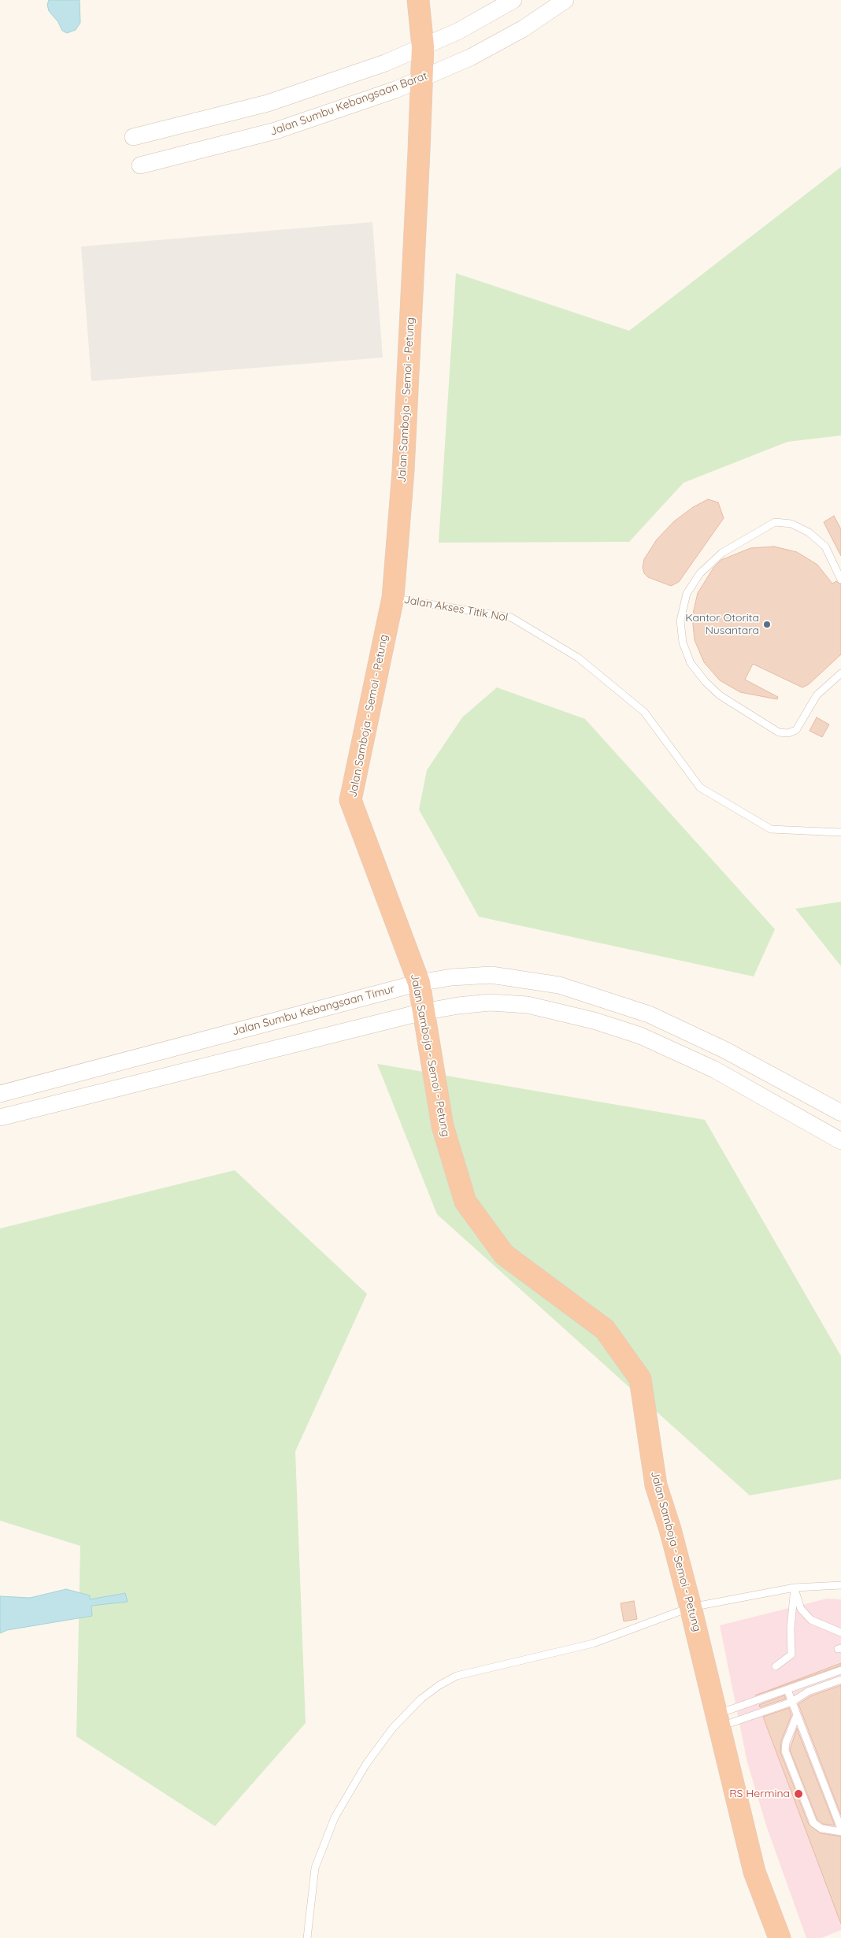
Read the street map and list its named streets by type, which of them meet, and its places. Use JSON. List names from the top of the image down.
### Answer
{
  "streets": {
    "highway": ["Jalan Samboja - Semoi - Petung"],
    "street": ["Jalan Sumbu Kebangsaan Barat", "Jalan Sumbu Kebangsaan Timur"],
    "lane": ["Jalan Akses Titik Nol"]
  },
  "crossings": [
    ["Jalan Sumbu Kebangsaan Barat", "Jalan Samboja - Semoi - Petung"],
    ["Jalan Samboja - Semoi - Petung", "Jalan Akses Titik Nol"],
    ["Jalan Samboja - Semoi - Petung", "Jalan Sumbu Kebangsaan Timur"]
  ],
  "places": ["Kantor Otorita Nusantara", "RS Hermina"]
}
